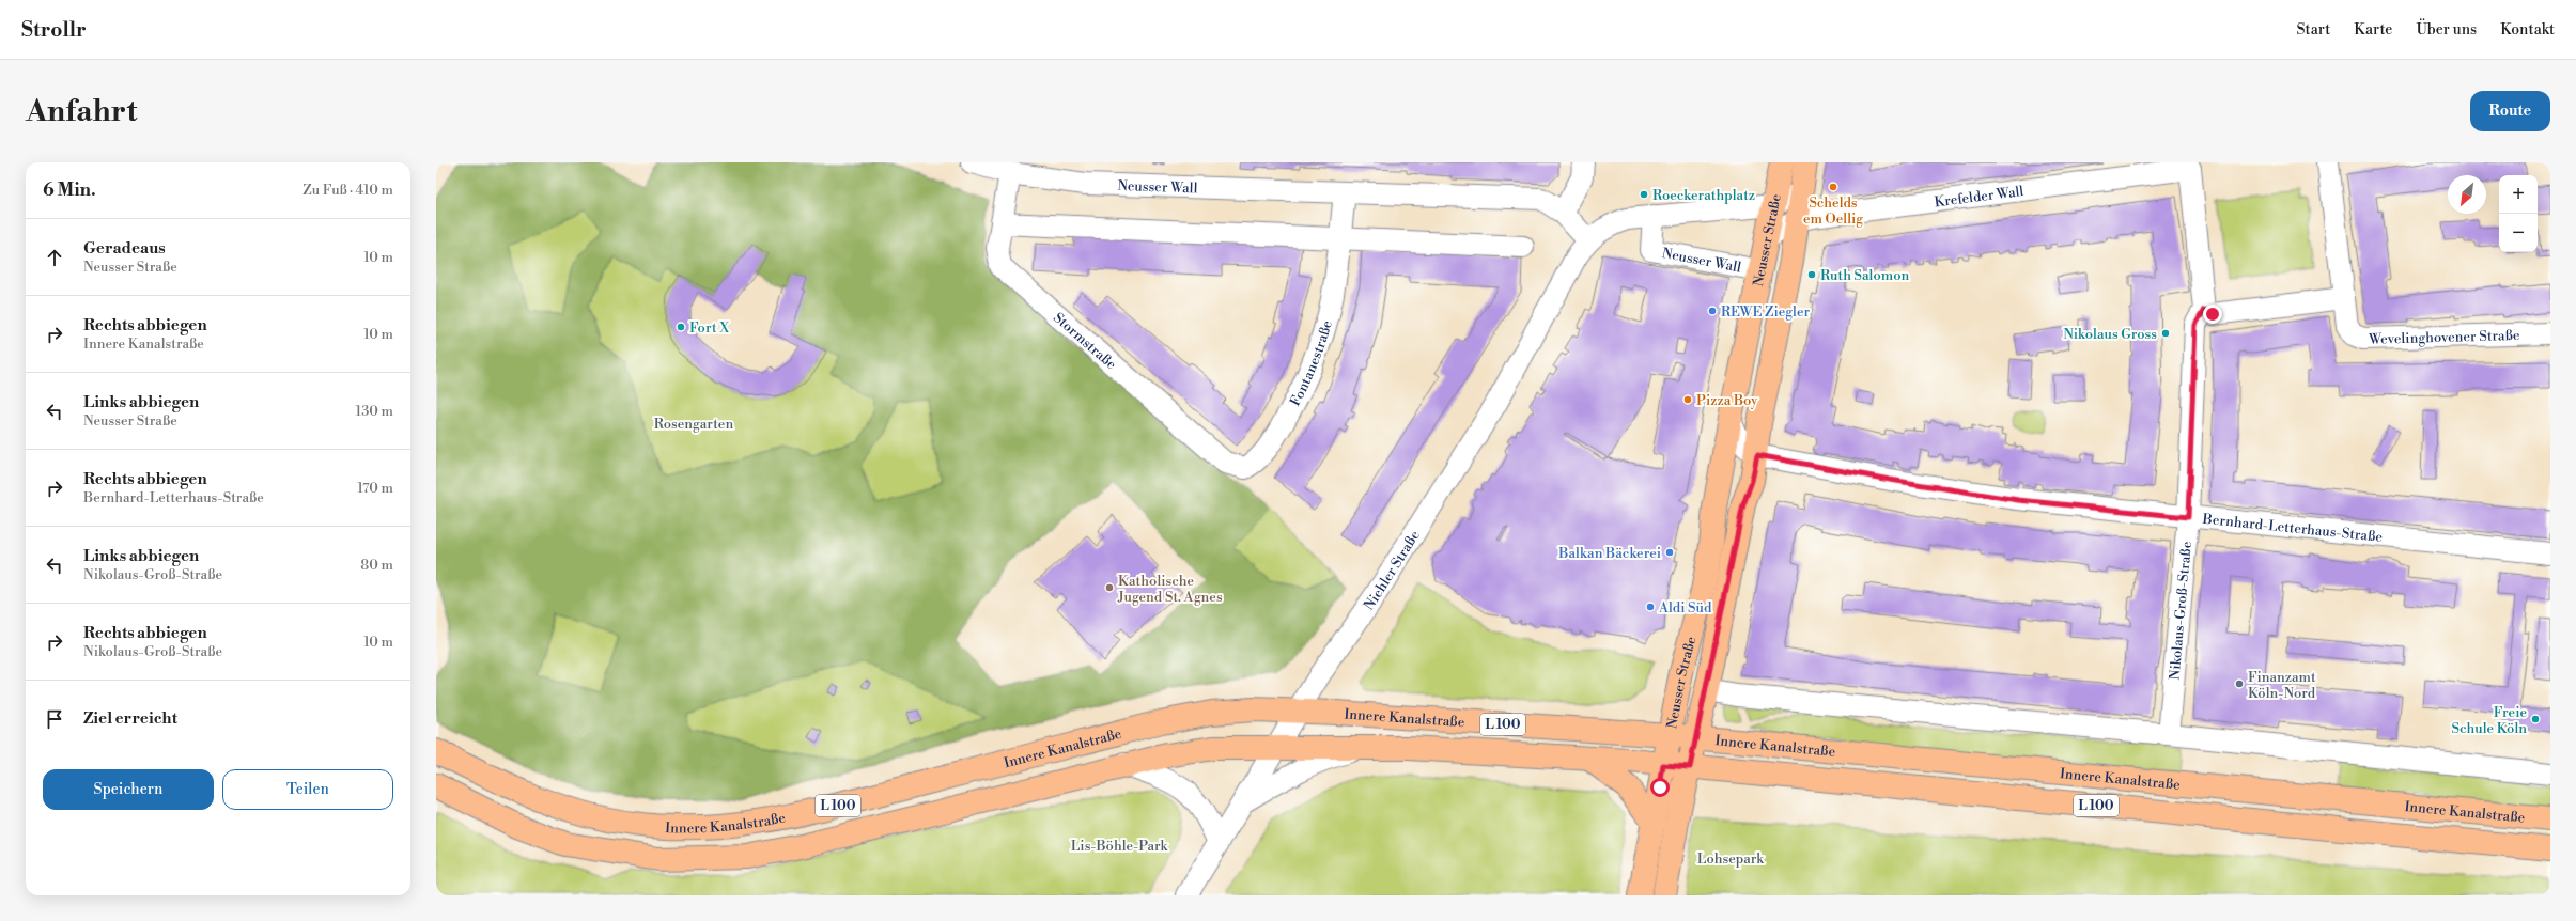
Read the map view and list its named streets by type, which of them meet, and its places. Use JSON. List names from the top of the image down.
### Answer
{
  "streets": {
    "main road": ["Neusser Straße", "Innere Kanalstraße", "L 100"],
    "street": [
      "Neusser Wall",
      "Krefelder Wall",
      "Wevelinghovener Straße",
      "Stormstraße",
      "Fontanestraße",
      "Bernhard-Letterhaus-Straße",
      "Niehler Straße",
      "Nikolaus-Groß-Straße"
    ]
  },
  "crossings": [
    ["Neusser Wall", "Neusser Straße"],
    ["Neusser Wall", "Stormstraße"],
    ["Neusser Wall", "Niehler Straße"],
    ["Krefelder Wall", "Neusser Straße"],
    ["Neusser Straße", "Bernhard-Letterhaus-Straße"],
    ["Neusser Straße", "Innere Kanalstraße"],
    ["Stormstraße", "Fontanestraße"],
    ["Bernhard-Letterhaus-Straße", "Nikolaus-Groß-Straße"],
    ["Niehler Straße", "Innere Kanalstraße"]
  ],
  "parks": ["Rosengarten", "Lis-Böhle-Park", "Lohsepark"],
  "places": [
    "Schelds em Oellig",
    "Roeckerathplatz",
    "Ruth Salomon",
    "REWE Ziegler",
    "Fort X",
    "Nikolaus Gross",
    "Pizza Boy",
    "Balkan Bäckerei",
    "Katholische Jugend St. Agnes",
    "Aldi Süd",
    "Finanzamt Köln-Nord",
    "Freie Schule Köln"
  ],
  "north": "bottom left",
  "page": {
    "header": "Strollr",
    "nav": [
      "Start",
      "Karte",
      "Über uns",
      "Kontakt"
    ],
    "buttons": [
      "Route",
      ["Speichern", "Teilen"]
    ],
    "title": "Anfahrt",
    "heading": ["6 Min.", "Zu Fuß · 410 m"],
    "map_buttons": ["+", "−"],
    "list": [
      ["Geradeaus", "Neusser Straße", "10 m"],
      ["Rechts abbiegen", "Innere Kanalstraße", "10 m"],
      ["Links abbiegen", "Neusser Straße", "130 m"],
      ["Rechts abbiegen", "Bernhard-Letterhaus-Straße", "170 m"],
      ["Links abbiegen", "Nikolaus-Groß-Straße", "80 m"],
      ["Rechts abbiegen", "Nikolaus-Groß-Straße", "10 m"],
      "Ziel erreicht"
    ]
  }
}
